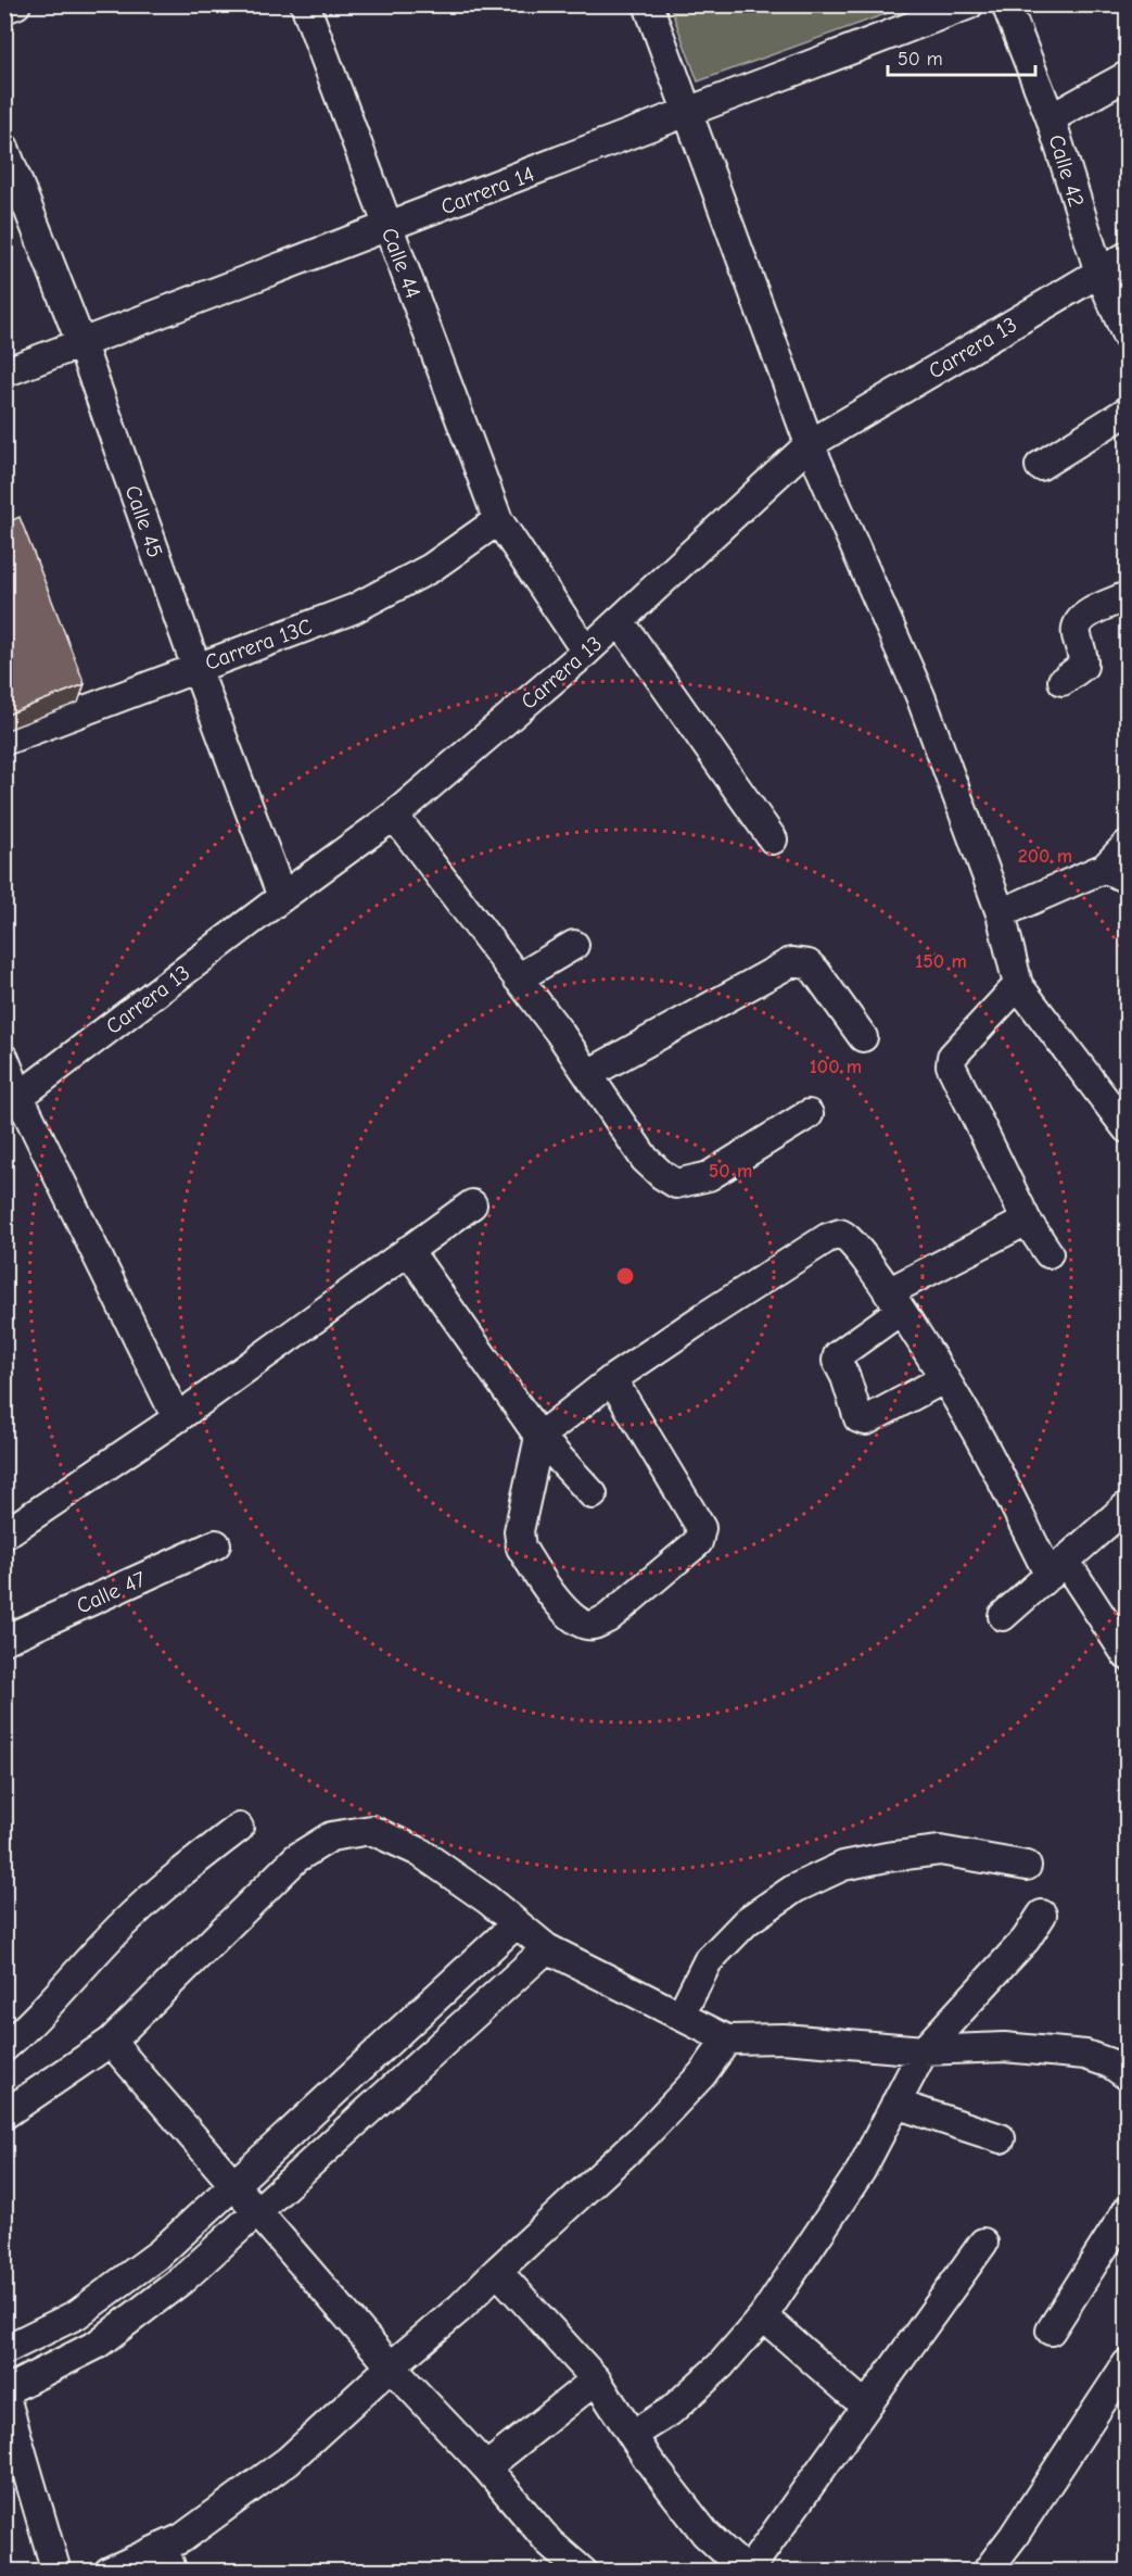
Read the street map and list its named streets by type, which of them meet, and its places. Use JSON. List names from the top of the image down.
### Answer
{
  "streets": {
    "street": [
      "Calle 42",
      "Carrera 14",
      "Calle 44",
      "Carrera 13",
      "Calle 45",
      "Carrera 13C",
      "Calle 47"
    ]
  },
  "crossings": [
    ["Calle 42", "Carrera 13"],
    ["Carrera 14", "Calle 44"],
    ["Carrera 14", "Calle 45"],
    ["Calle 44", "Carrera 13"],
    ["Calle 44", "Carrera 13C"],
    ["Carrera 13", "Calle 45"],
    ["Calle 45", "Carrera 13C"]
  ],
  "scale_bar": "50 m",
  "rings": [
    "200 m",
    "150 m",
    "100 m",
    "50 m"
  ]
}
